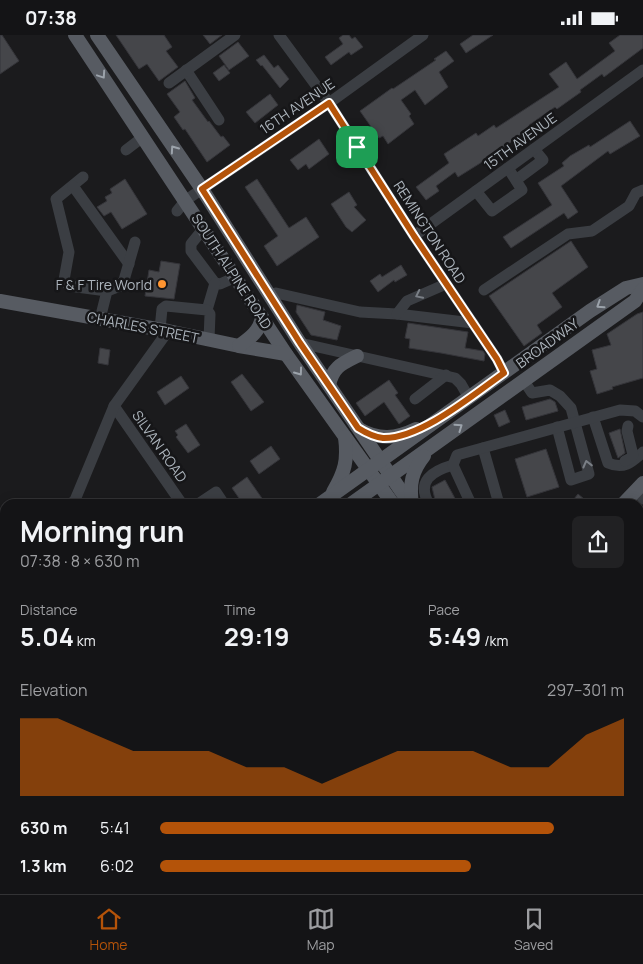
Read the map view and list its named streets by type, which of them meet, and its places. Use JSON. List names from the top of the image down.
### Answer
{
  "streets": {
    "main road": ["SOUTH ALPINE ROAD", "CHARLES STREET", "BROADWAY"],
    "street": [
      "16TH AVENUE",
      "15TH AVENUE",
      "REMINGTON ROAD",
      "SILVAN ROAD"
    ]
  },
  "crossings": [
    ["16TH AVENUE", "REMINGTON ROAD"],
    ["16TH AVENUE", "SOUTH ALPINE ROAD"],
    ["15TH AVENUE", "REMINGTON ROAD"],
    ["REMINGTON ROAD", "BROADWAY"],
    ["SOUTH ALPINE ROAD", "CHARLES STREET"],
    ["SOUTH ALPINE ROAD", "BROADWAY"]
  ],
  "places": ["F & F Tire World"],
  "page": {
    "status": "07:38",
    "heading": ["Morning run", "07:38 · 8 × 630 m"],
    "stats": [
      ["Distance", "5.04 km"],
      ["Time", "29:19"],
      ["Pace", "5:49 /km"]
    ],
    "chart": ["Elevation", "297–301 m"],
    "list": [
      {
        "name": "630 m",
        "note": "5:41"
      },
      {
        "name": "1.3 km",
        "note": "6:02"
      }
    ],
    "tabs": ["Home", "Map", "Saved"]
  }
}
